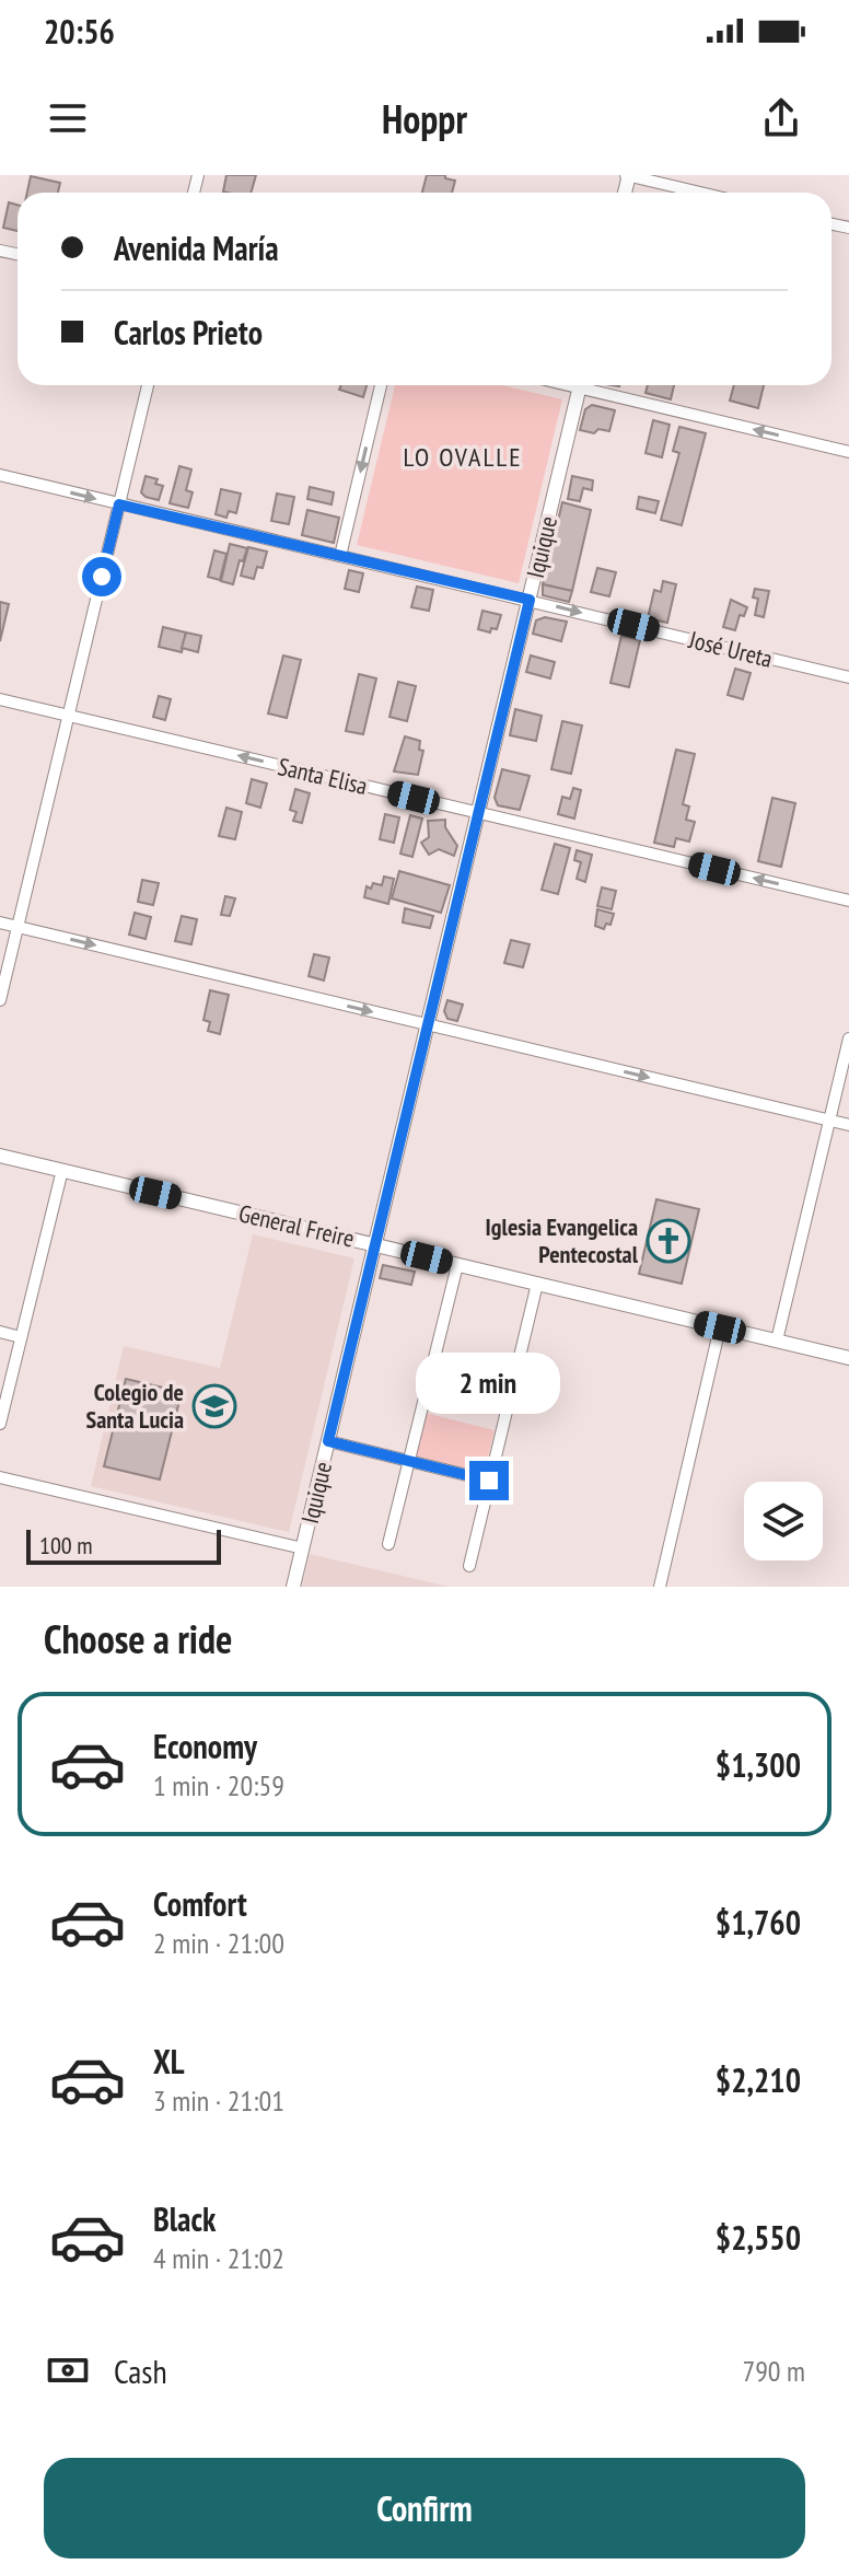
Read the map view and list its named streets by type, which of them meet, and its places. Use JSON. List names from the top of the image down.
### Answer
{
  "streets": {
    "street": [
      "Iquique",
      "José Ureta",
      "Santa Elisa",
      "General Freire"
    ]
  },
  "crossings": [
    ["Iquique", "José Ureta"],
    ["Iquique", "Santa Elisa"],
    ["Iquique", "General Freire"]
  ],
  "one_way": ["José Ureta", "Santa Elisa"],
  "districts": ["LO OVALLE"],
  "places": {
    "church": ["Iglesia Evangelica Pentecostal"],
    "school or university": ["Colegio de Santa Lucia"]
  },
  "scale_bar": "100 m",
  "page": {
    "status": "20:56",
    "header": "Hoppr",
    "banner": ["Avenida María", "Carlos Prieto"],
    "bubble": "2 min",
    "scale": "100 m",
    "heading": "Choose a ride",
    "list": [
      {
        "name": "Economy",
        "note": "1 min · 20:59",
        "value": "$1,300"
      },
      {
        "name": "Comfort",
        "note": "2 min · 21:00",
        "value": "$1,760"
      },
      {
        "name": "XL",
        "note": "3 min · 21:01",
        "value": "$2,210"
      },
      {
        "name": "Black",
        "note": "4 min · 21:02",
        "value": "$2,550"
      }
    ],
    "pay": ["Cash", "790 m"],
    "buttons": "Confirm"
  }
}
